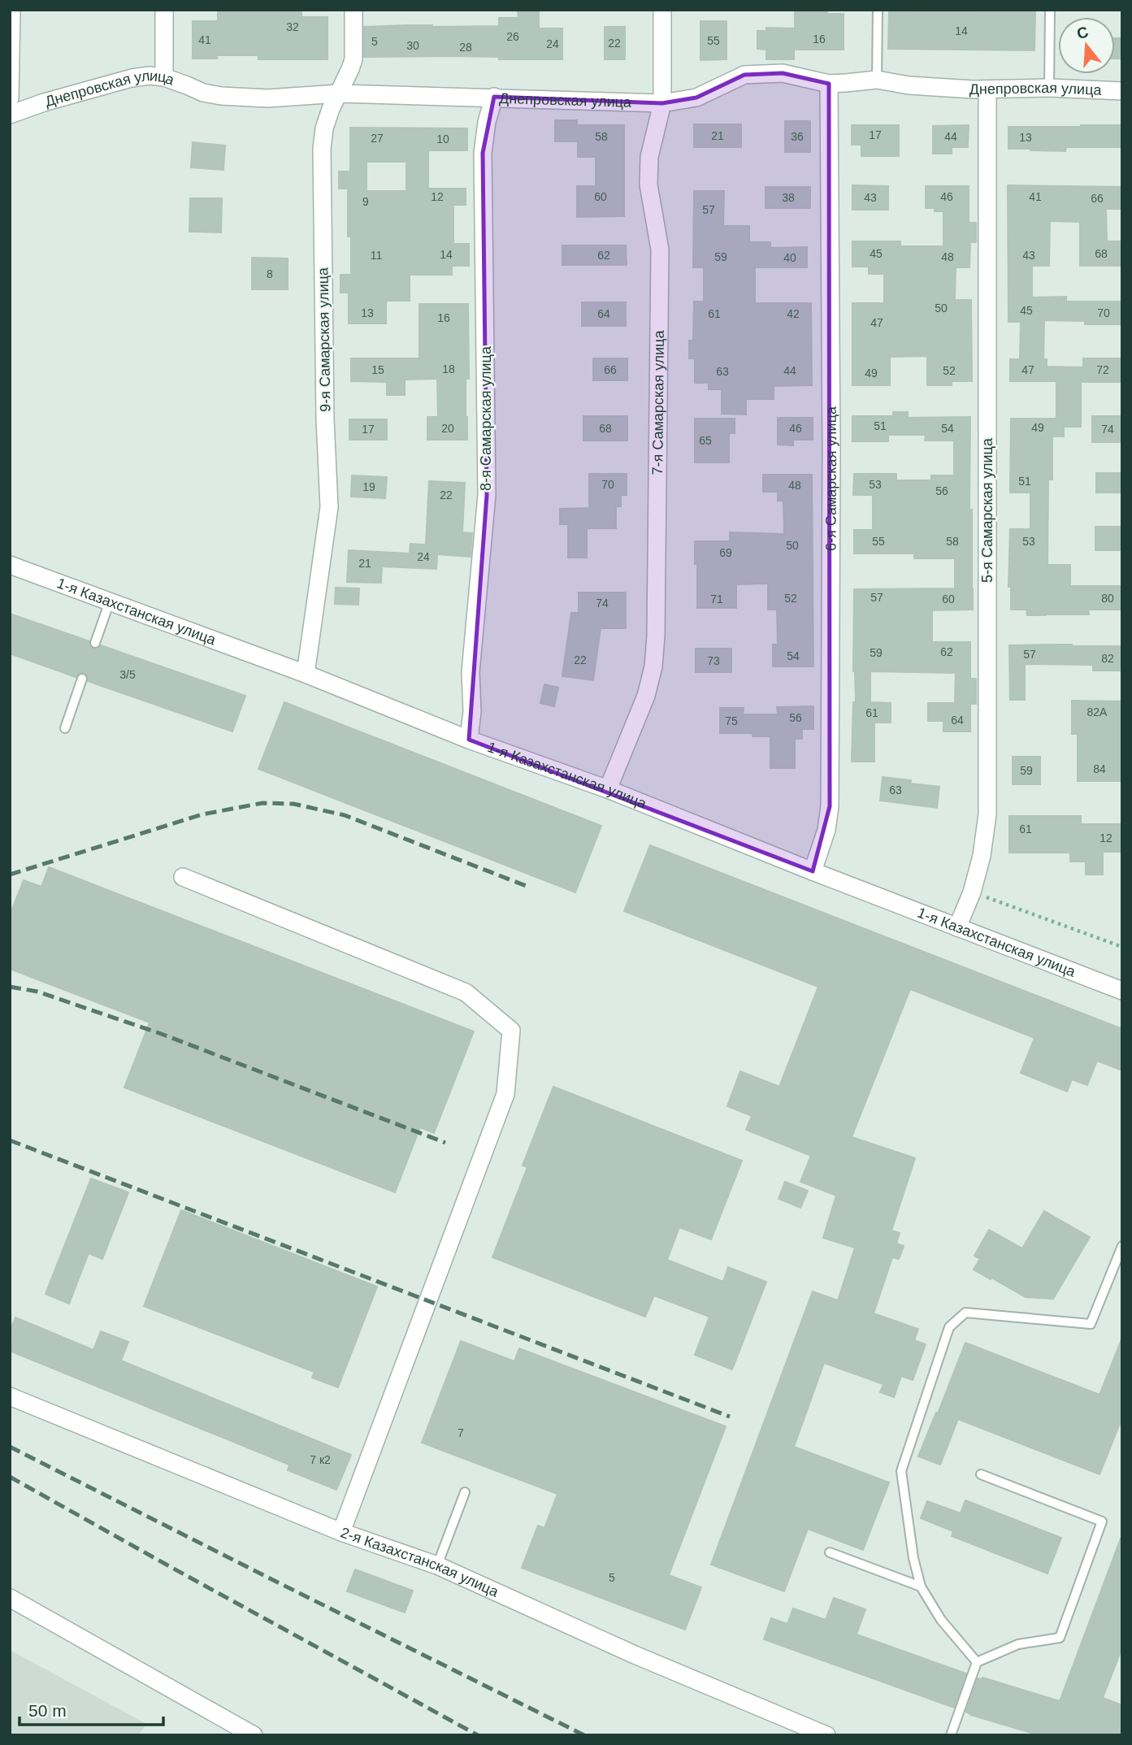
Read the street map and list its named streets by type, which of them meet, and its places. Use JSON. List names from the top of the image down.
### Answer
{
  "streets": {
    "street": [
      "Днепровская улица",
      "9-я Самарская улица",
      "7-я Самарская улица",
      "8-я Самарская улица",
      "6-я Самарская улица",
      "5-я Самарская улица",
      "1-я Казахстанская улица",
      "2-я Казахстанская улица"
    ]
  },
  "crossings": [
    ["Днепровская улица", "9-я Самарская улица"],
    ["Днепровская улица", "7-я Самарская улица"],
    ["Днепровская улица", "8-я Самарская улица"],
    ["Днепровская улица", "6-я Самарская улица"],
    ["Днепровская улица", "5-я Самарская улица"],
    ["9-я Самарская улица", "1-я Казахстанская улица"],
    ["7-я Самарская улица", "1-я Казахстанская улица"],
    ["8-я Самарская улица", "1-я Казахстанская улица"],
    ["6-я Самарская улица", "1-я Казахстанская улица"],
    ["5-я Самарская улица", "1-я Казахстанская улица"]
  ],
  "house_numbers": [
    "32",
    "14",
    "26",
    "16",
    "41",
    "55",
    "5",
    "22",
    "24",
    "30",
    "28",
    "17",
    "21",
    "58",
    "36",
    "44",
    "13",
    "27",
    "10",
    "12",
    "60",
    "46",
    "41",
    "38",
    "43",
    "66",
    "9",
    "57",
    "45",
    "68",
    "14",
    "11",
    "62",
    "43",
    "59",
    "48",
    "40",
    "8",
    "50",
    "45",
    "13",
    "70",
    "64",
    "61",
    "42",
    "16",
    "47",
    "18",
    "15",
    "66",
    "47",
    "72",
    "44",
    "52",
    "63",
    "49",
    "51",
    "49",
    "20",
    "68",
    "46",
    "54",
    "17",
    "74",
    "65",
    "51",
    "70",
    "53",
    "48",
    "19",
    "56",
    "22",
    "55",
    "58",
    "53",
    "50",
    "69",
    "24",
    "21",
    "57",
    "52",
    "80",
    "71",
    "60",
    "74",
    "62",
    "59",
    "57",
    "54",
    "82",
    "22",
    "73",
    "3/5",
    "82А",
    "61",
    "56",
    "64",
    "75",
    "84",
    "59",
    "63",
    "61",
    "12",
    "7",
    "7 к2",
    "5"
  ],
  "scale_bar": "50 m",
  "north": "top"
}
